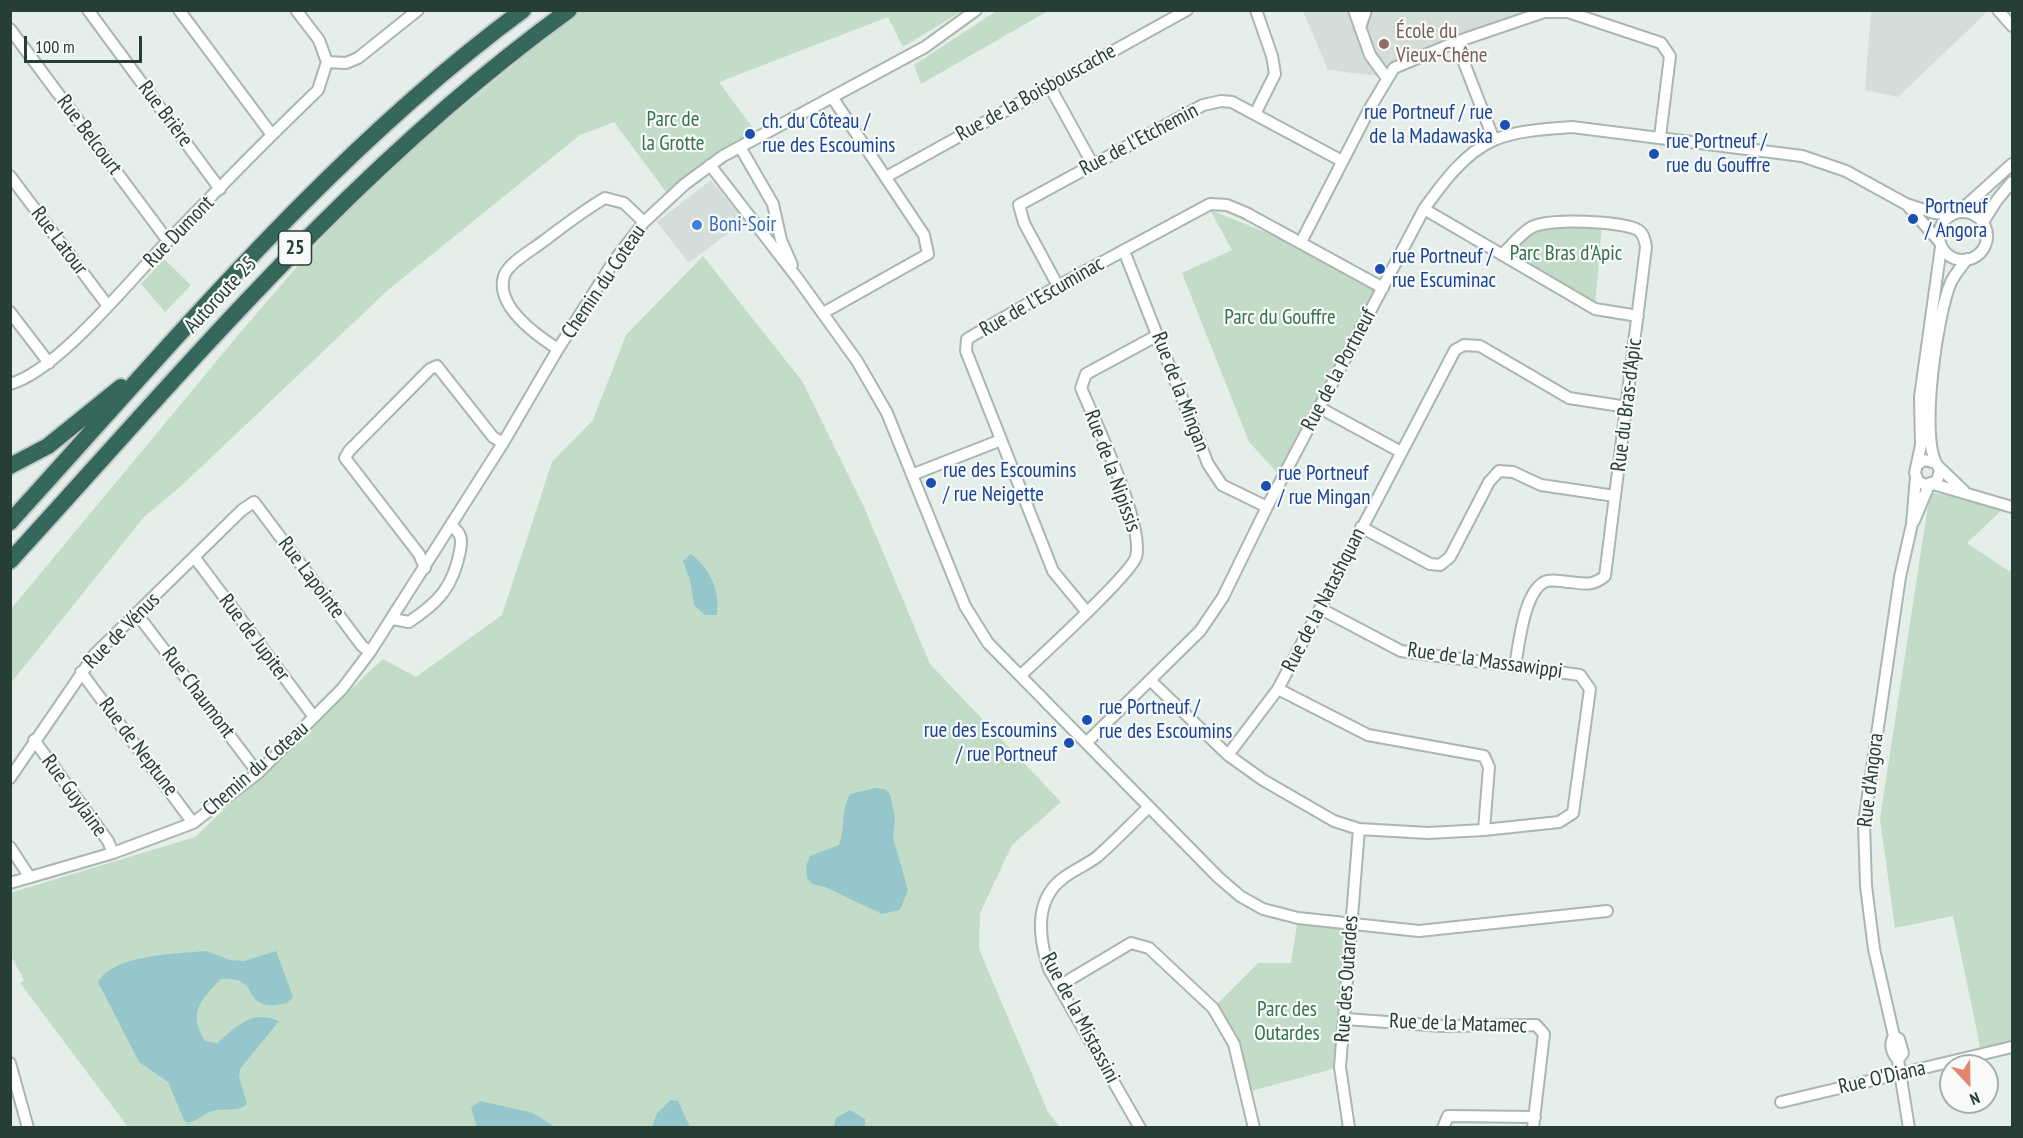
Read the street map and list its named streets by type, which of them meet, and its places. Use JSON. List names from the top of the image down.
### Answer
{
  "streets": {
    "highway": ["25", "Autoroute 25"],
    "street": [
      "Rue de la Boisbouscache",
      "Rue Brière",
      "Rue Belcourt",
      "Rue de l'Etchemin",
      "Rue Dumont",
      "Rue Latour",
      "Chemin du Coteau",
      "Rue de l'Escuminac",
      "Rue de la Portneuf",
      "Rue de la Mingan",
      "Rue du Bras-d'Apic",
      "Rue de la Nipissis",
      "Rue Lapointe",
      "Rue de la Natashquan",
      "Rue de Vénus",
      "Rue de Jupiter",
      "Rue de la Massawippi",
      "Rue Chaumont",
      "Rue de Neptune",
      "Rue d'Angora",
      "Rue Guylaine",
      "Rue des Outardes",
      "Rue de la Mistassini",
      "Rue de la Matamec",
      "Rue O'Diana"
    ]
  },
  "crossings": [
    ["Rue Brière", "Rue Dumont"],
    ["Rue Belcourt", "Rue Dumont"],
    ["Rue de l'Etchemin", "Rue de l'Escuminac"],
    ["Rue Dumont", "Rue Latour"],
    ["Chemin du Coteau", "Rue Lapointe"],
    ["Chemin du Coteau", "Rue de Jupiter"],
    ["Chemin du Coteau", "Rue Chaumont"],
    ["Chemin du Coteau", "Rue de Neptune"],
    ["Chemin du Coteau", "Rue Guylaine"],
    ["Rue de l'Escuminac", "Rue de la Portneuf"],
    ["Rue de l'Escuminac", "Rue de la Mingan"],
    ["Rue de l'Escuminac", "Rue de la Nipissis"],
    ["Rue de la Portneuf", "Rue de la Mingan"],
    ["Rue de la Portneuf", "Rue de la Massawippi"],
    ["Rue de la Mingan", "Rue de la Nipissis"],
    ["Rue du Bras-d'Apic", "Rue de la Natashquan"],
    ["Rue du Bras-d'Apic", "Rue de la Massawippi"],
    ["Rue Lapointe", "Rue de Vénus"],
    ["Rue de la Natashquan", "Rue de la Massawippi"],
    ["Rue de Vénus", "Rue de Jupiter"],
    ["Rue de Vénus", "Rue Chaumont"],
    ["Rue de Vénus", "Rue de Neptune"],
    ["Rue de Vénus", "Rue Guylaine"],
    ["Rue de la Massawippi", "Rue des Outardes"],
    ["Rue d'Angora", "Rue O'Diana"],
    ["Rue des Outardes", "Rue de la Matamec"]
  ],
  "parks": [
    "Parc de la Grotte",
    "Parc Bras d'Apic",
    "Parc du Gouffre",
    "Parc des Outardes"
  ],
  "places": [
    "École du Vieux-Chêne",
    "rue Portneuf / rue de la Madawaska",
    "ch. du Côteau / rue des Escoumins",
    "rue Portneuf / rue du Gouffre",
    "Portneuf / Angora",
    "Boni-Soir",
    "rue Portneuf / rue Escuminac",
    "rue des Escoumins / rue Neigette",
    "rue Portneuf / rue Mingan",
    "rue Portneuf / rue des Escoumins",
    "rue des Escoumins / rue Portneuf"
  ],
  "scale_bar": "100 m",
  "north": "bottom"
}
